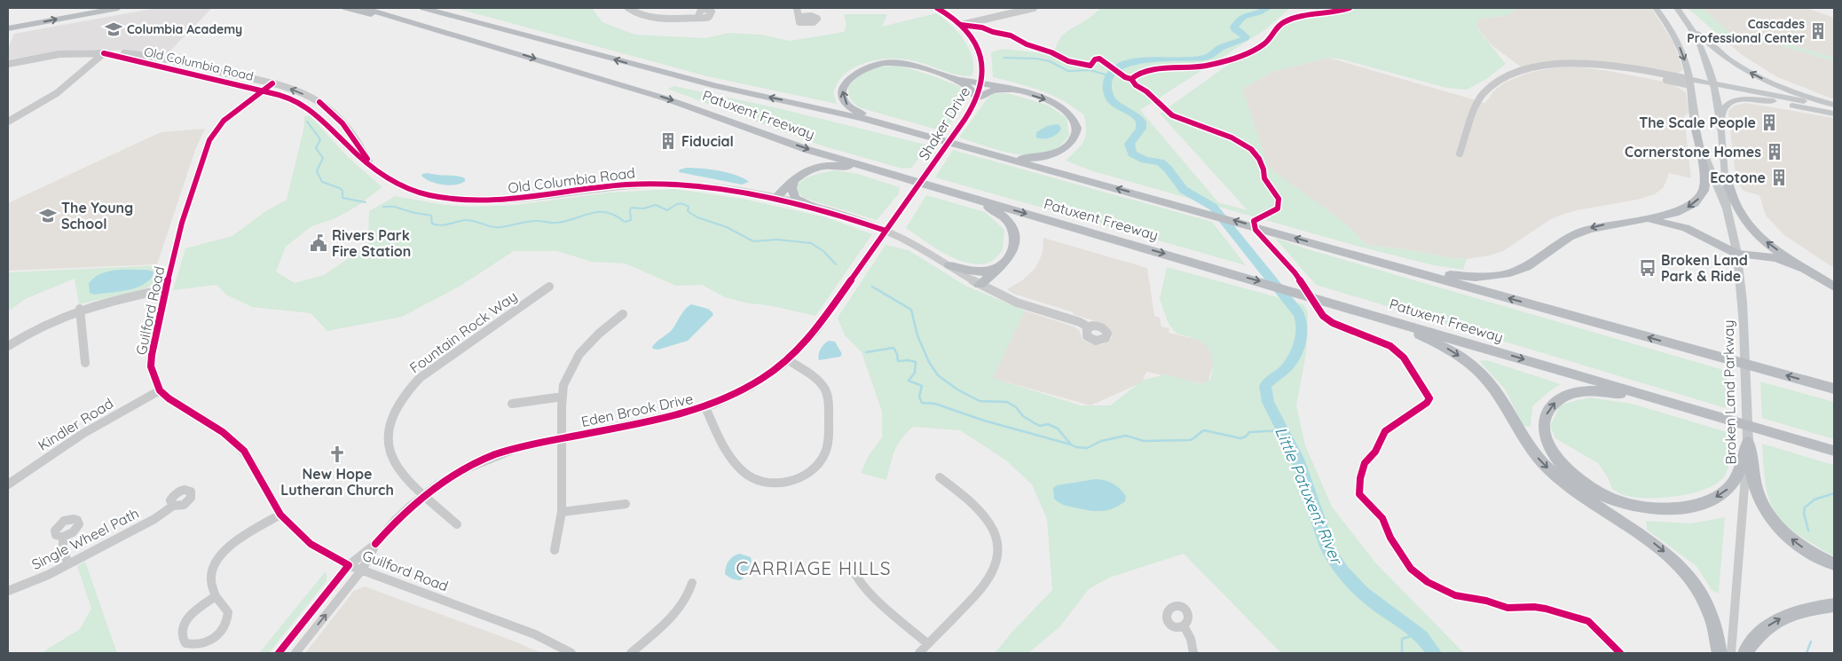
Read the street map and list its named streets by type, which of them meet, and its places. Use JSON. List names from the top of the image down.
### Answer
{
  "streets": {
    "highway": ["Patuxent Freeway"],
    "main road": ["Broken Land Parkway"],
    "street": [
      "Old Columbia Road",
      "Shaker Drive",
      "Guilford Road",
      "Fountain Rock Way",
      "Eden Brook Drive",
      "Kindler Road",
      "Single Wheel Path"
    ]
  },
  "crossings": [
    ["Old Columbia Road", "Shaker Drive"],
    ["Old Columbia Road", "Guilford Road"],
    ["Old Columbia Road", "Eden Brook Drive"],
    ["Shaker Drive", "Eden Brook Drive"],
    ["Guilford Road", "Eden Brook Drive"],
    ["Guilford Road", "Kindler Road"],
    ["Fountain Rock Way", "Eden Brook Drive"]
  ],
  "districts": ["CARRIAGE HILLS"],
  "water": ["Little Patuxent River"],
  "places": {
    "school or university": ["Columbia Academy", "The Young School"],
    "building": [
      "Cascades Professional Center",
      "The Scale People",
      "Fiducial",
      "Cornerstone Homes",
      "Ecotone"
    ],
    "public building": ["Rivers Park Fire Station"],
    "bus stop": ["Broken Land Park & Ride"],
    "church": ["New Hope Lutheran Church"]
  }
}
